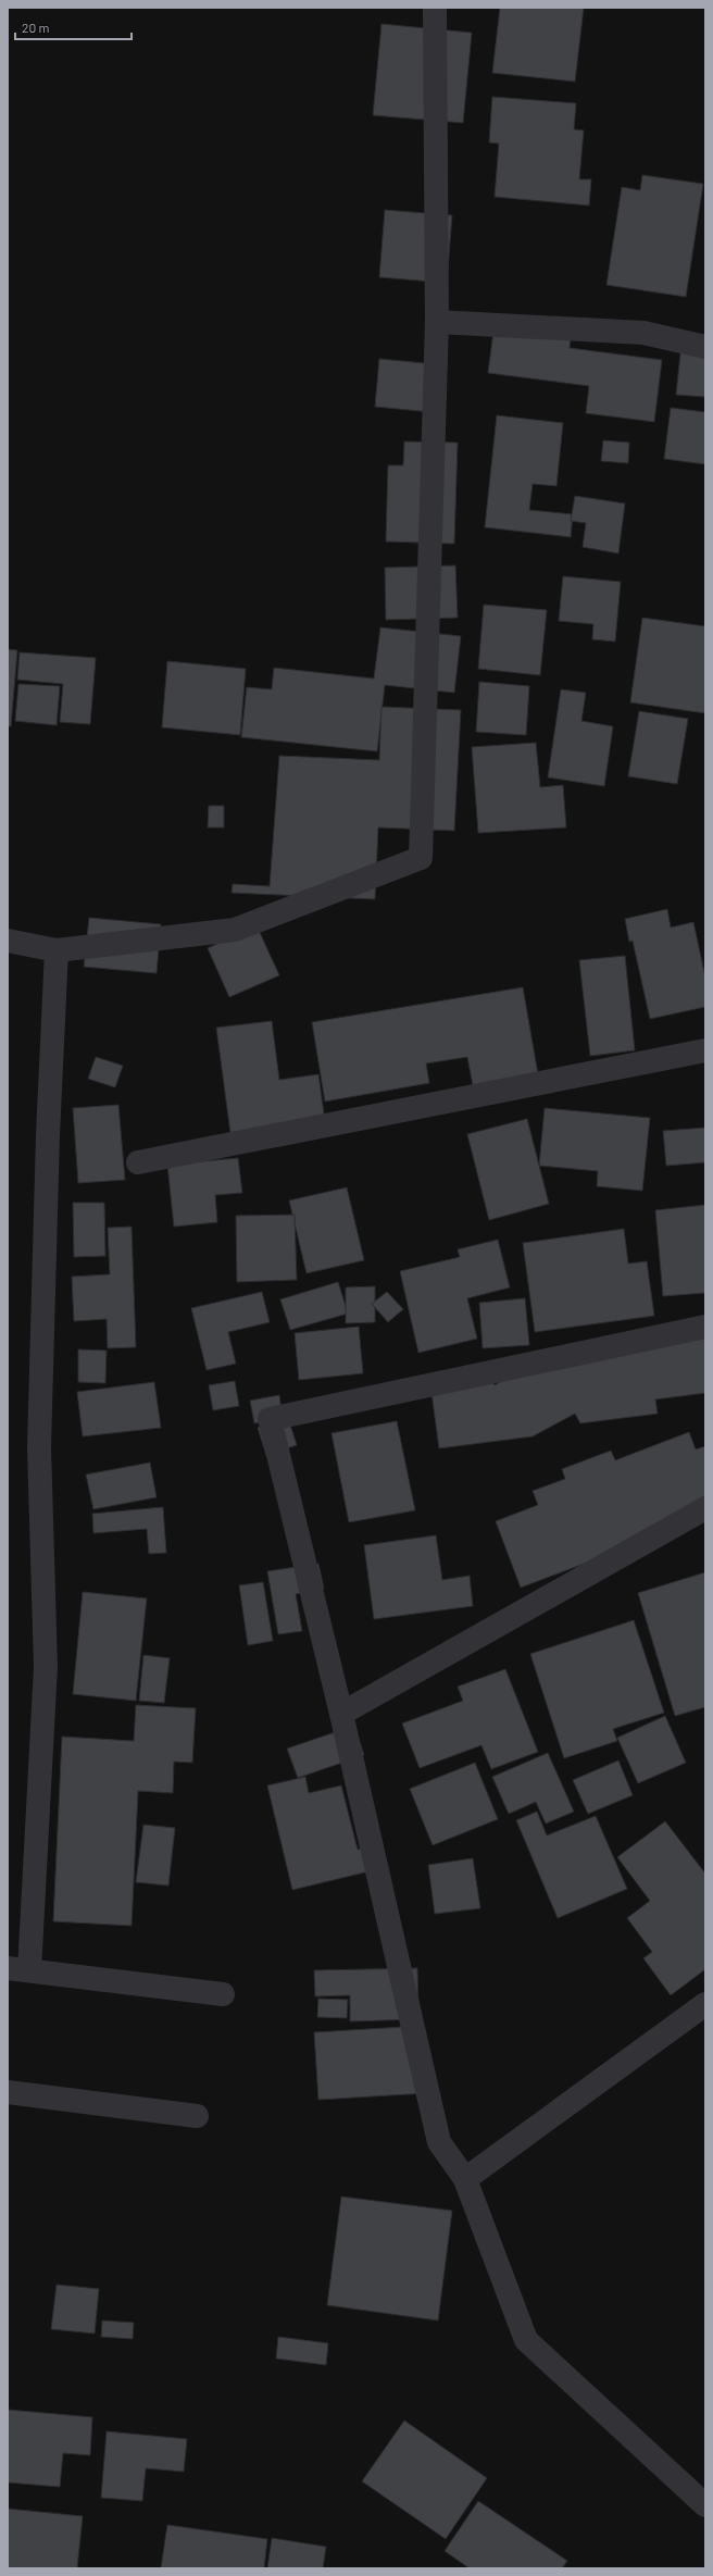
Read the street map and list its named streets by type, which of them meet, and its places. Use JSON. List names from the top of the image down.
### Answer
{
  "scale_bar": "20 m"
}
